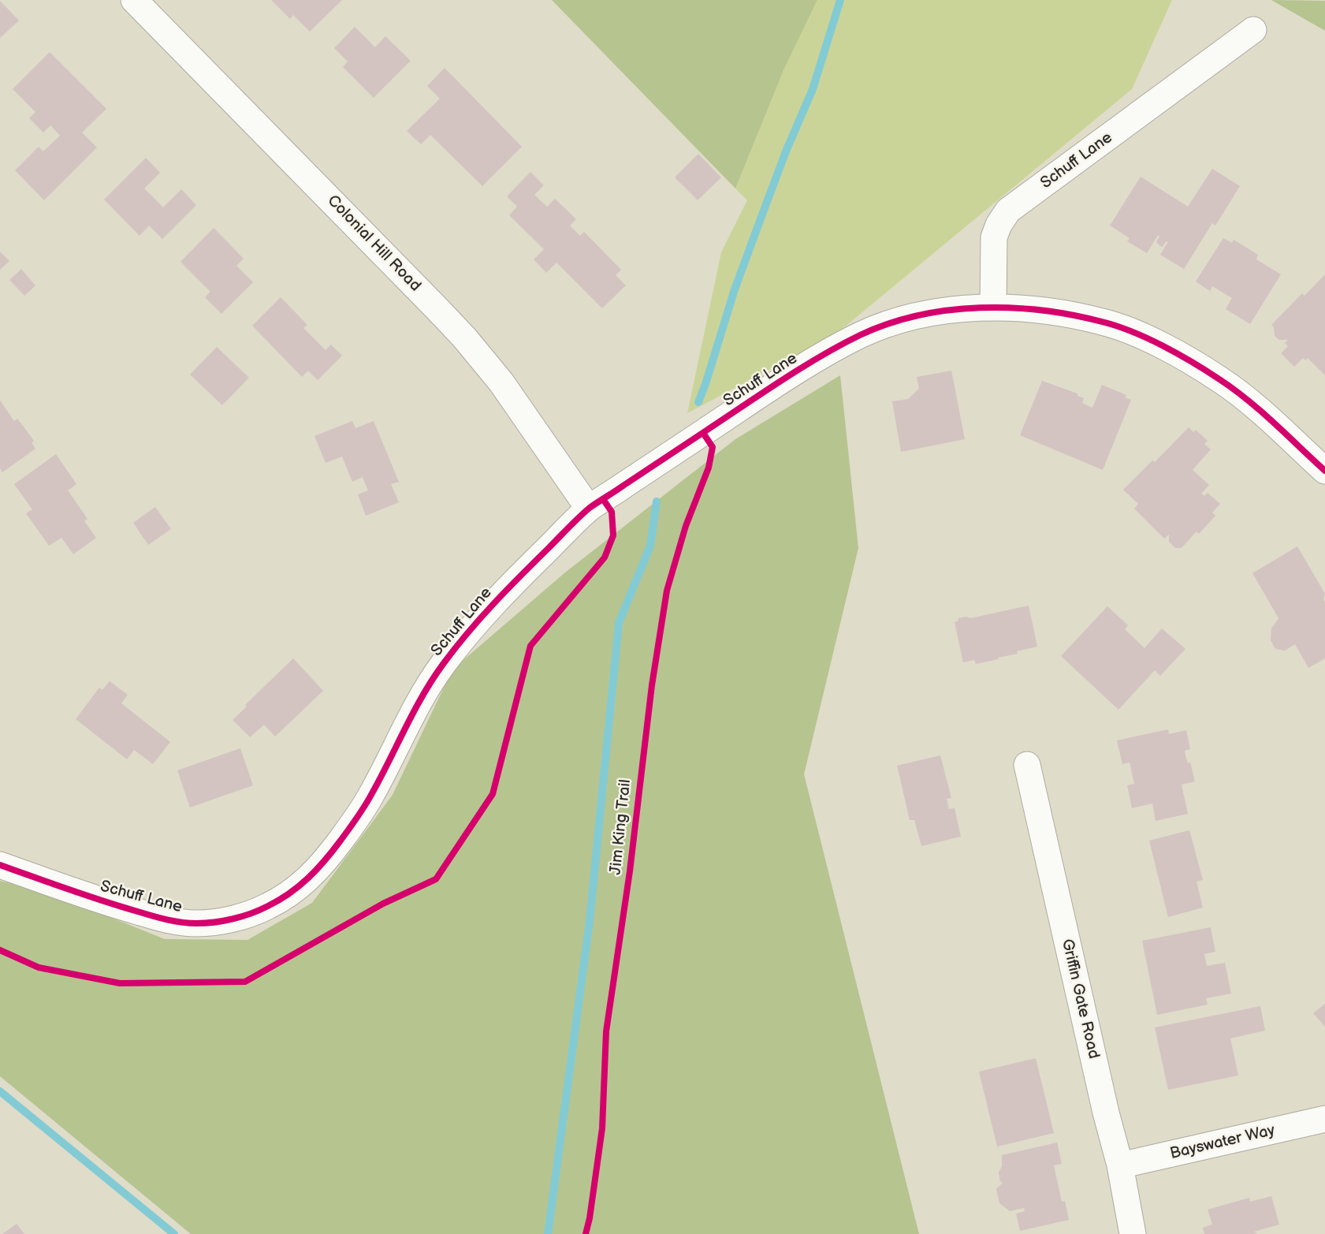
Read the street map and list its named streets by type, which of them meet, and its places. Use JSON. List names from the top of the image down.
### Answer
{
  "streets": {
    "street": [
      "Schuff Lane",
      "Colonial Hill Road",
      "Griffin Gate Road",
      "Bayswater Way"
    ],
    "cycle path": ["Jim King Trail"]
  },
  "crossings": [
    ["Schuff Lane", "Colonial Hill Road"],
    ["Griffin Gate Road", "Bayswater Way"]
  ]
}
